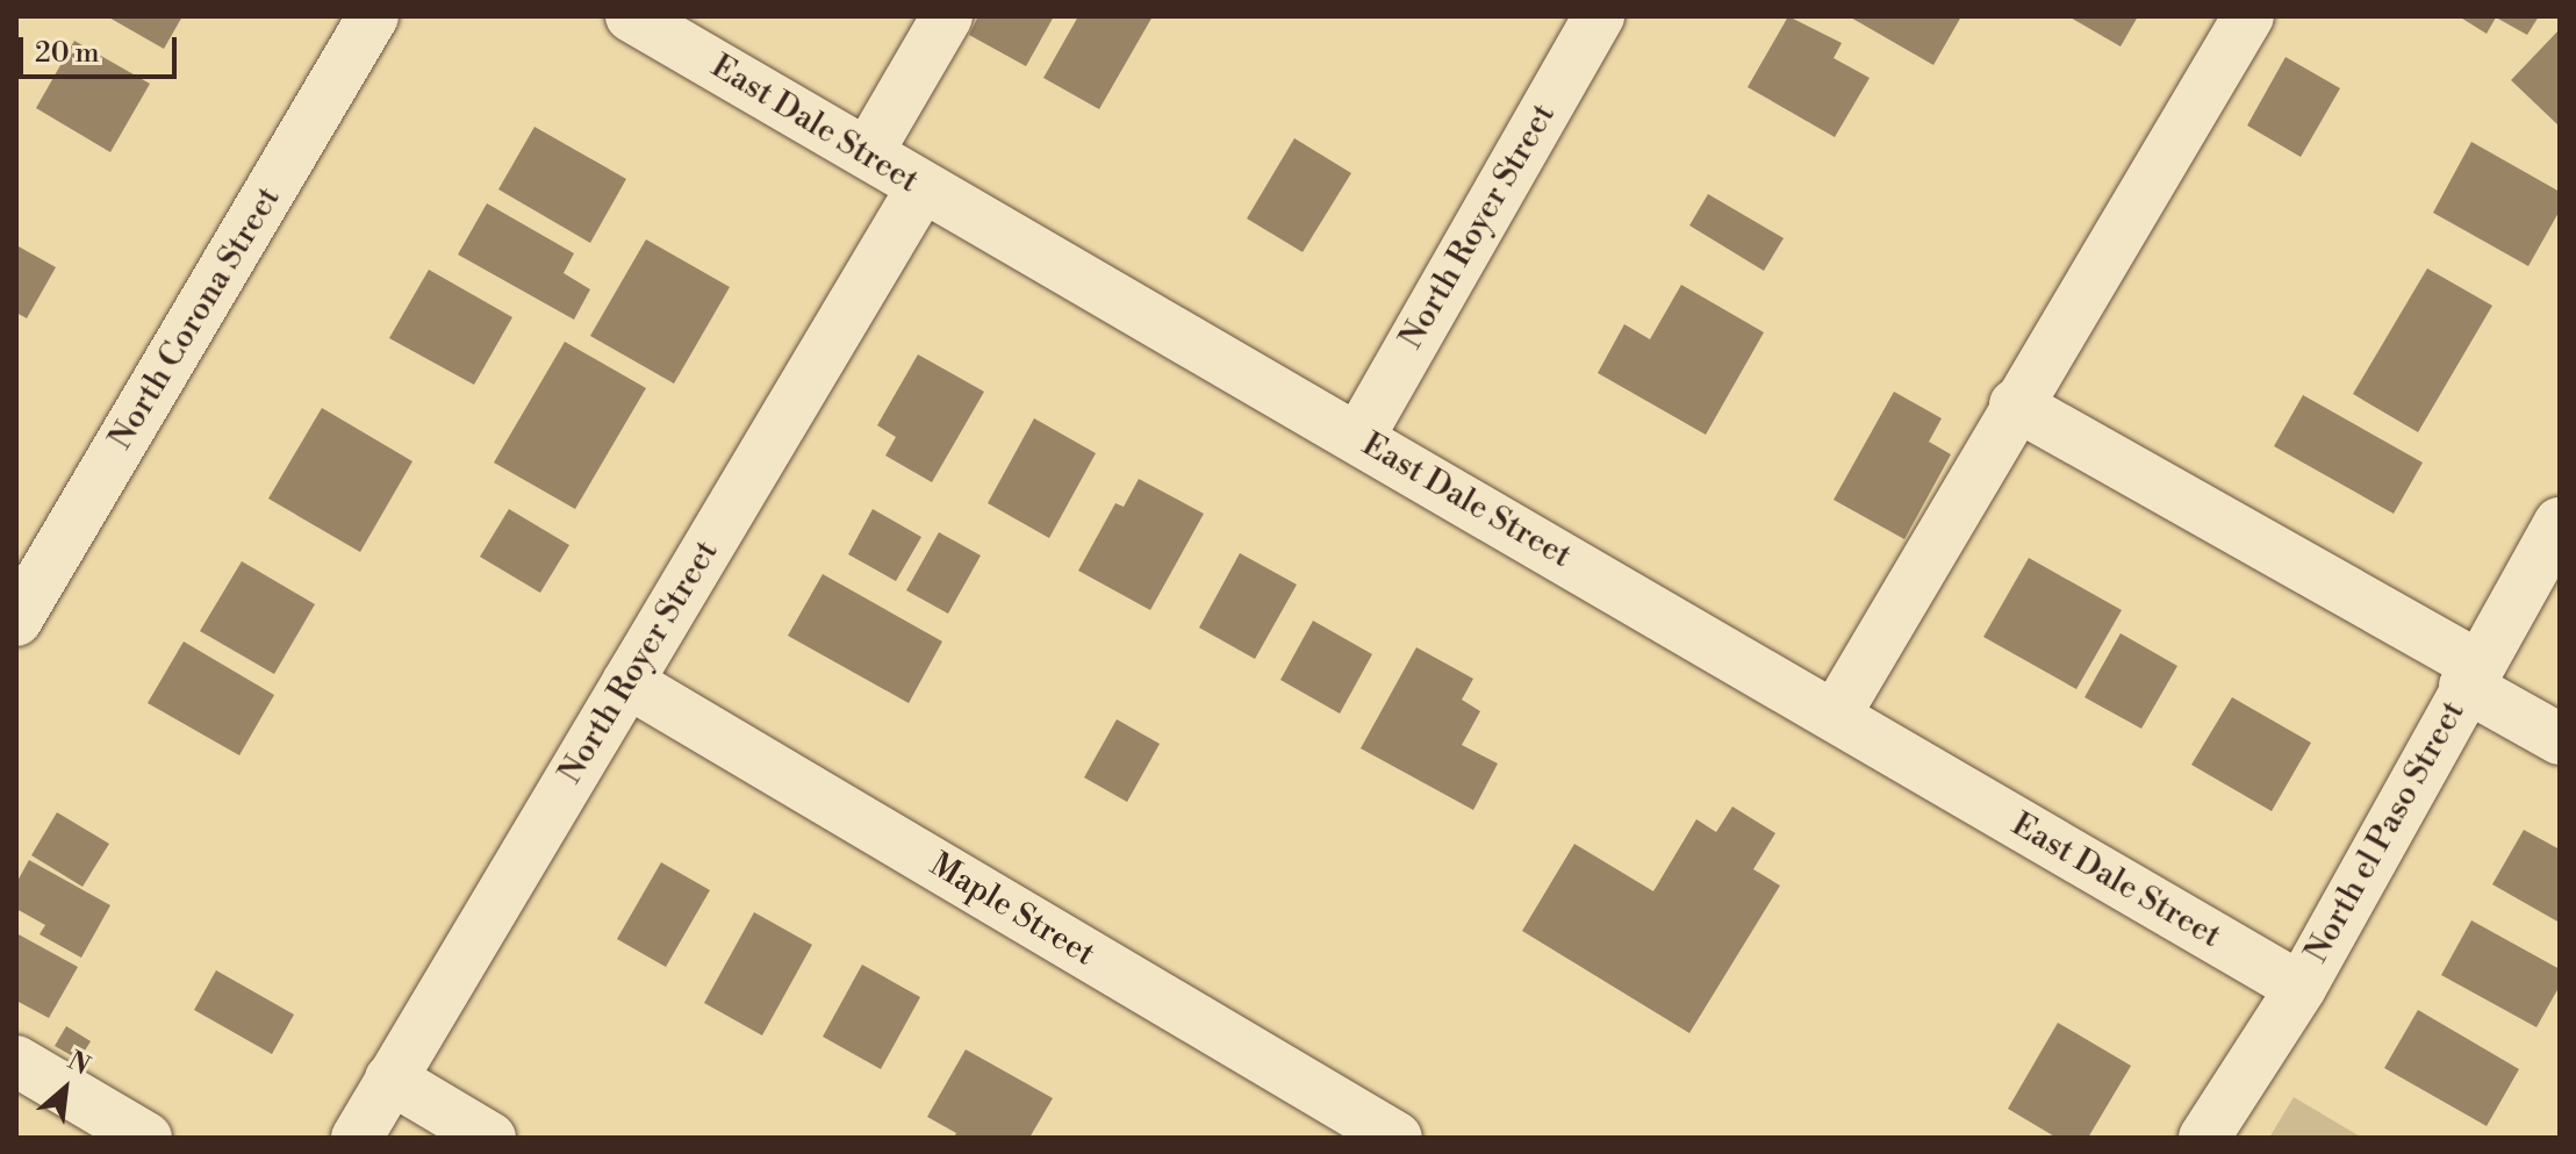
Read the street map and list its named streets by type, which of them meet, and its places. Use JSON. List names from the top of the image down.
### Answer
{
  "streets": {
    "street": [
      "East Dale Street",
      "North Royer Street",
      "North Corona Street",
      "North el Paso Street",
      "Maple Street"
    ]
  },
  "crossings": [
    ["East Dale Street", "North Royer Street"],
    ["East Dale Street", "North el Paso Street"],
    ["North Royer Street", "Maple Street"]
  ],
  "scale_bar": "20 m",
  "north": "top right"
}
